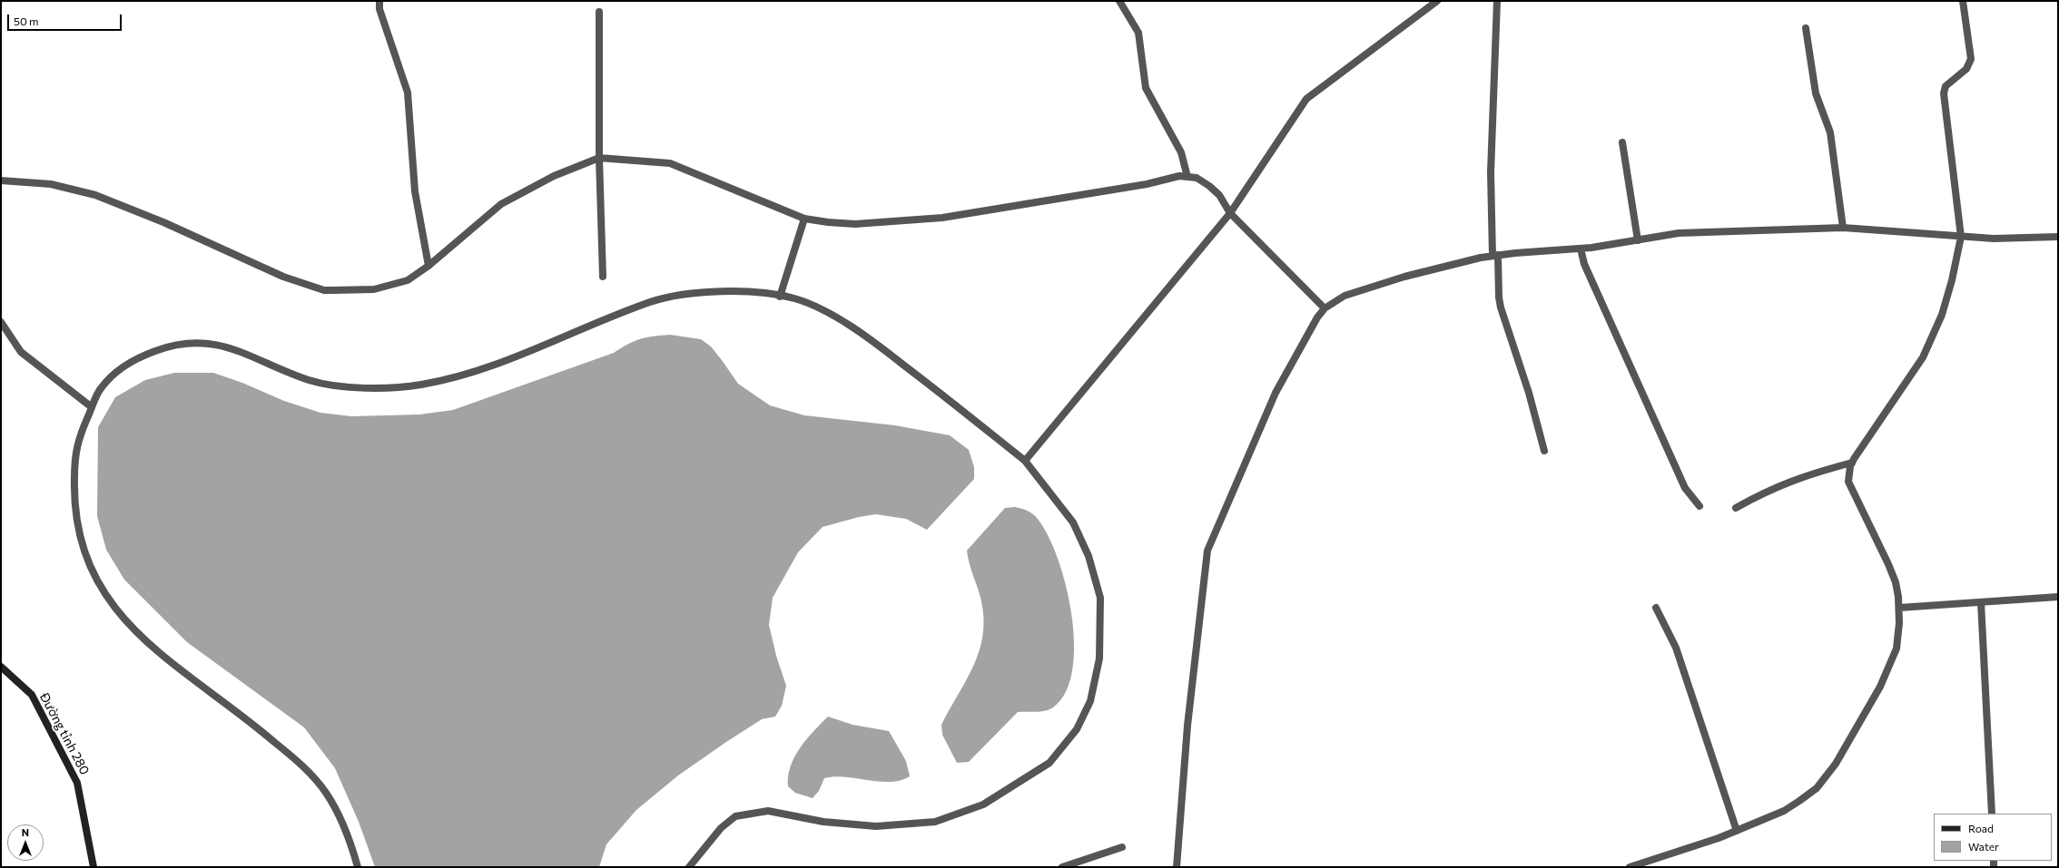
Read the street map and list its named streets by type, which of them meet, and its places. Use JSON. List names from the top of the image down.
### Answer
{
  "streets": {
    "main road": ["Đường tỉnh 280"]
  },
  "legend": ["Road", "Water"],
  "scale_bar": "50 m",
  "north": "top"
}
